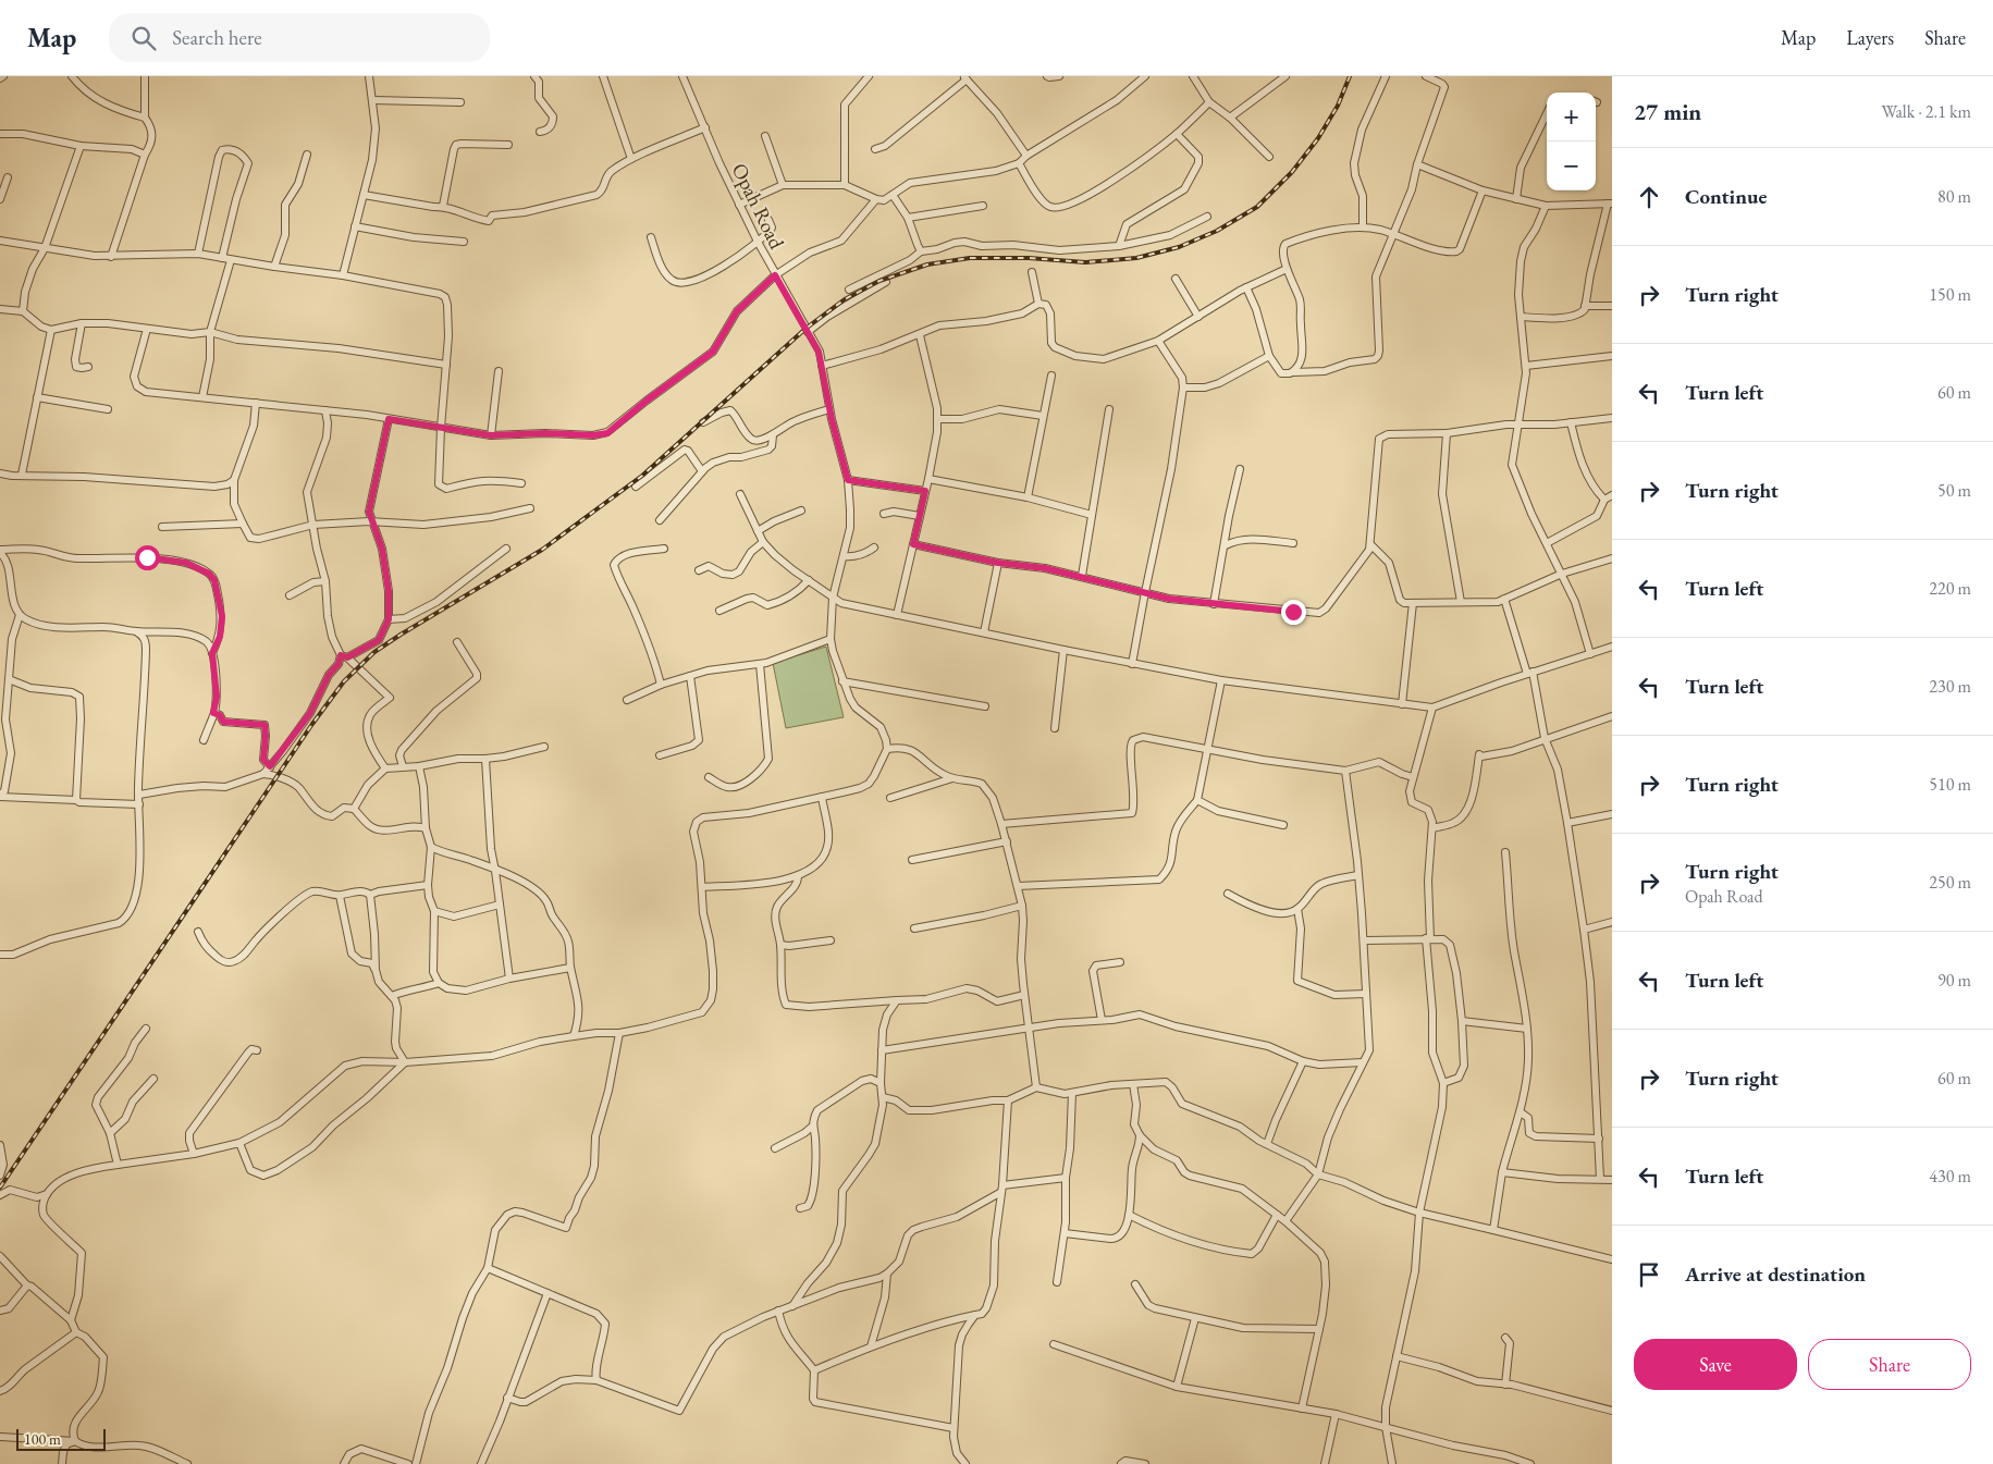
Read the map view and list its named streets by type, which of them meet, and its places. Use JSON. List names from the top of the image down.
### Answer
{
  "streets": {
    "street": ["Opah Road"]
  },
  "scale_bar": "100 m",
  "page": {
    "header": "Map",
    "search": "Search here",
    "nav": ["Map", "Layers", "Share"],
    "heading": ["27 min", "Walk · 2.1 km"],
    "map_buttons": ["+", "−"],
    "list": [
      ["Continue", "80 m"],
      ["Turn right", "150 m"],
      ["Turn left", "60 m"],
      ["Turn right", "50 m"],
      ["Turn left", "220 m"],
      ["Turn left", "230 m"],
      ["Turn right", "510 m"],
      ["Turn right", "Opah Road", "250 m"],
      ["Turn left", "90 m"],
      ["Turn right", "60 m"],
      ["Turn left", "430 m"],
      "Arrive at destination"
    ],
    "buttons": ["Save", "Share"],
    "scale": "100 m"
  }
}
